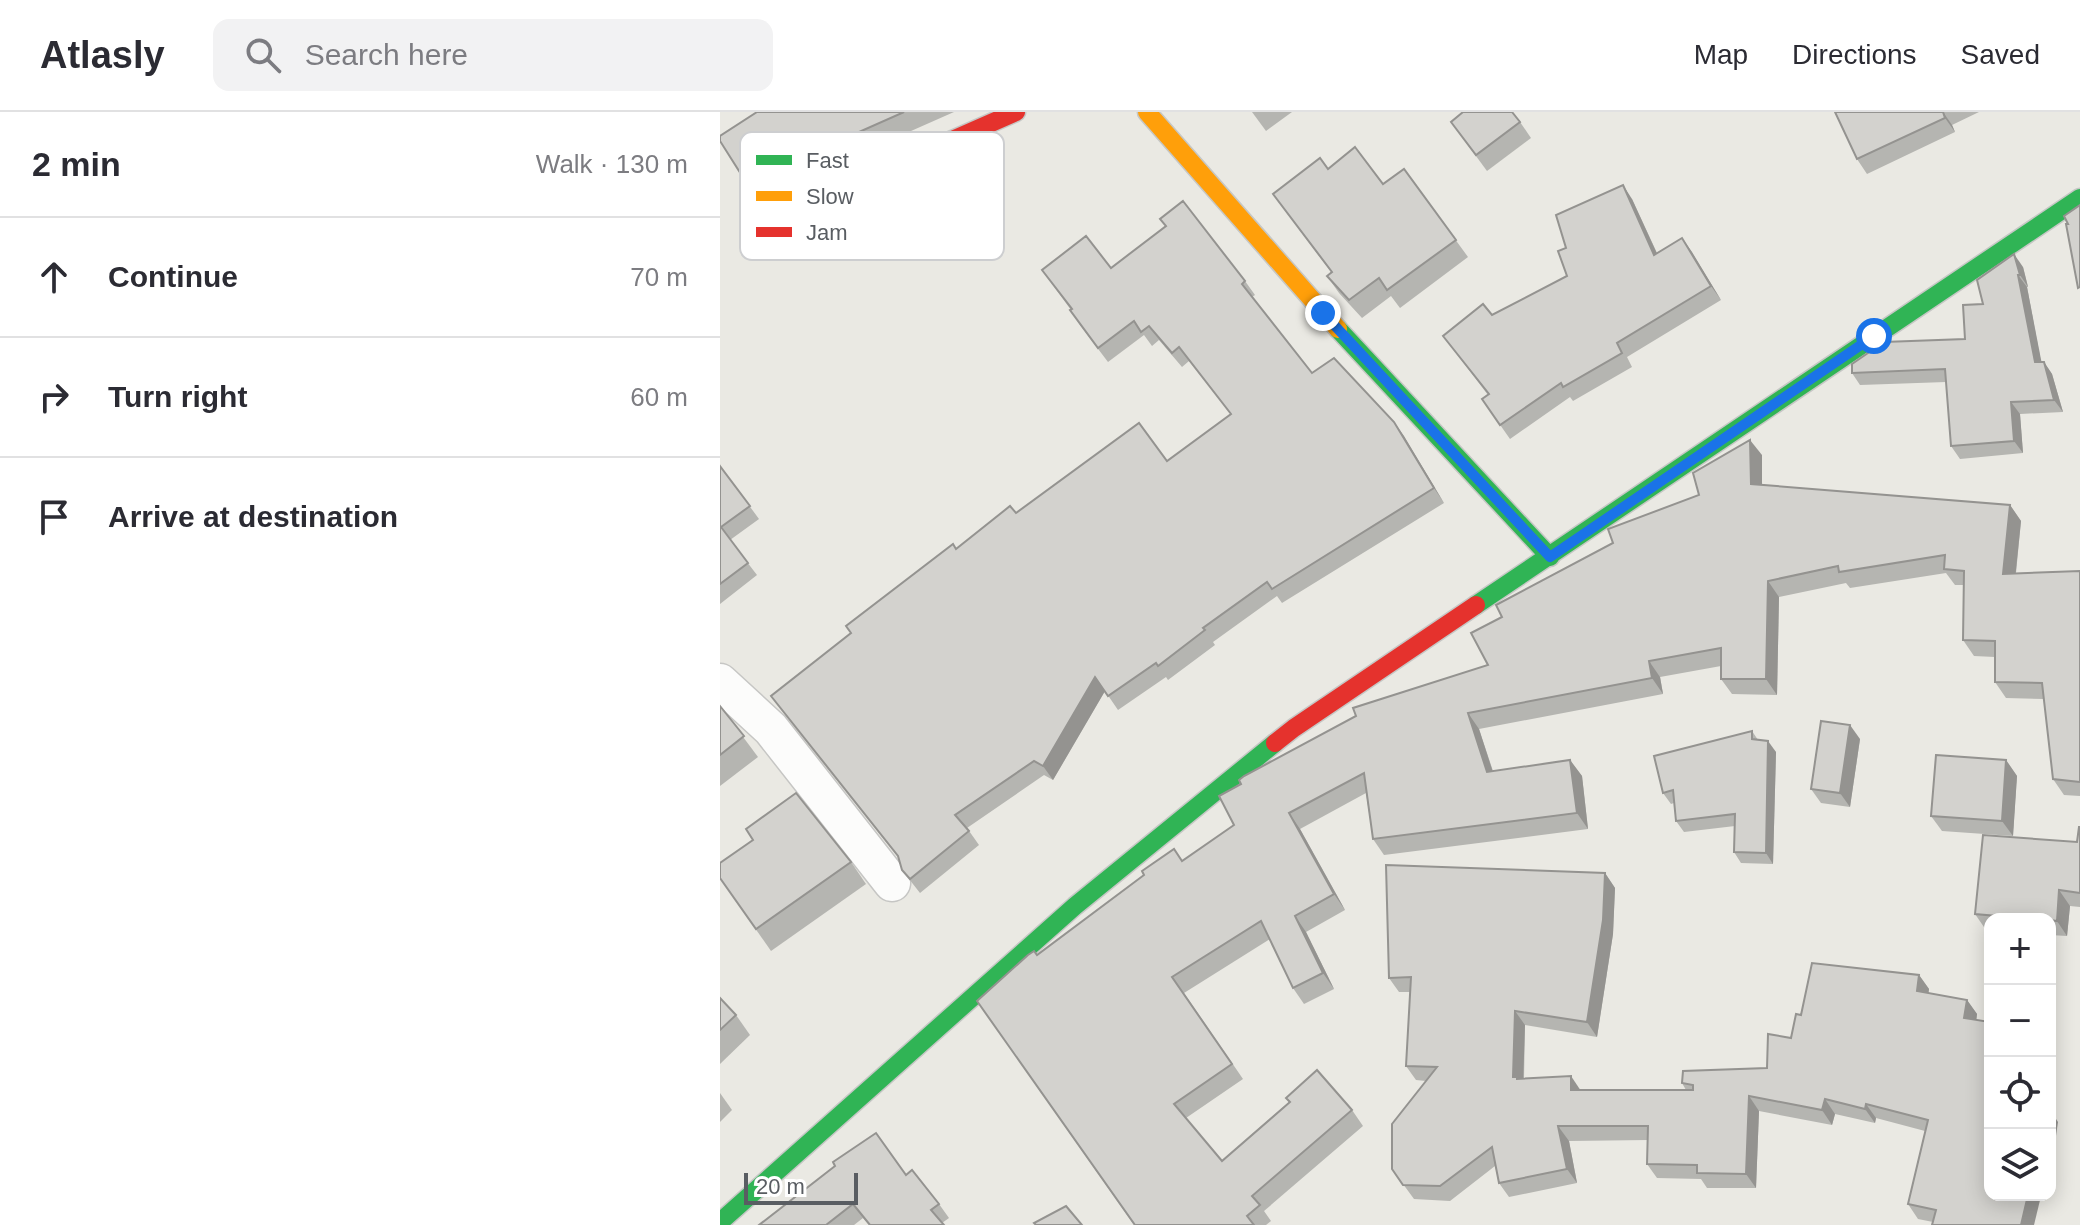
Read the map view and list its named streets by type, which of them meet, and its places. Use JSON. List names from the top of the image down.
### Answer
{
  "legend": ["Fast", "Slow", "Jam"],
  "scale_bar": "20 m",
  "page": {
    "header": "Atlasly",
    "search": "Search here",
    "nav": ["Map", "Directions", "Saved"],
    "heading": ["2 min", "Walk · 130 m"],
    "list": [
      ["Continue", "70 m"],
      ["Turn right", "60 m"],
      "Arrive at destination"
    ],
    "map_buttons": ["+", "−"],
    "scale": "20 m"
  }
}
